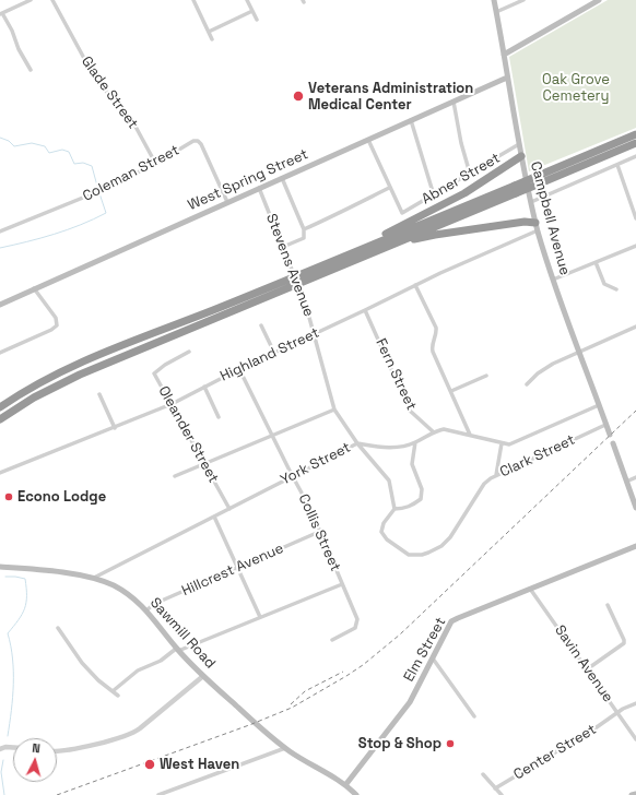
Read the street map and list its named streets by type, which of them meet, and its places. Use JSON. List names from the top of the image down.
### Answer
{
  "streets": {
    "main road": [
      "West Spring Street",
      "Campbell Avenue",
      "Sawmill Road",
      "Elm Street"
    ],
    "street": [
      "Glade Street",
      "Coleman Street",
      "Abner Street",
      "Stevens Avenue",
      "Highland Street",
      "Fern Street",
      "Oleander Street",
      "Clark Street",
      "York Street",
      "Collis Street",
      "Hillcrest Avenue",
      "Savin Avenue",
      "Center Street"
    ]
  },
  "crossings": [
    ["Glade Street", "Coleman Street"],
    ["Coleman Street", "West Spring Street"],
    ["Abner Street", "Campbell Avenue"],
    ["West Spring Street", "Campbell Avenue"],
    ["West Spring Street", "Stevens Avenue"],
    ["Campbell Avenue", "Highland Street"],
    ["Campbell Avenue", "Clark Street"],
    ["Campbell Avenue", "York Street"],
    ["Stevens Avenue", "Highland Street"],
    ["Stevens Avenue", "Clark Street"],
    ["Stevens Avenue", "York Street"],
    ["Highland Street", "Fern Street"],
    ["Highland Street", "Oleander Street"],
    ["Highland Street", "Collis Street"],
    ["Fern Street", "York Street"],
    ["Oleander Street", "York Street"],
    ["York Street", "Collis Street"],
    ["York Street", "Sawmill Road"],
    ["Collis Street", "Hillcrest Avenue"],
    ["Hillcrest Avenue", "Sawmill Road"],
    ["Sawmill Road", "Elm Street"],
    ["Elm Street", "Savin Avenue"],
    ["Savin Avenue", "Center Street"]
  ],
  "parks": ["Oak Grove Cemetery"],
  "places": [
    "Veterans Administration Medical Center",
    "Econo Lodge",
    "Stop & Shop",
    "West Haven"
  ],
  "north": "top"
}
